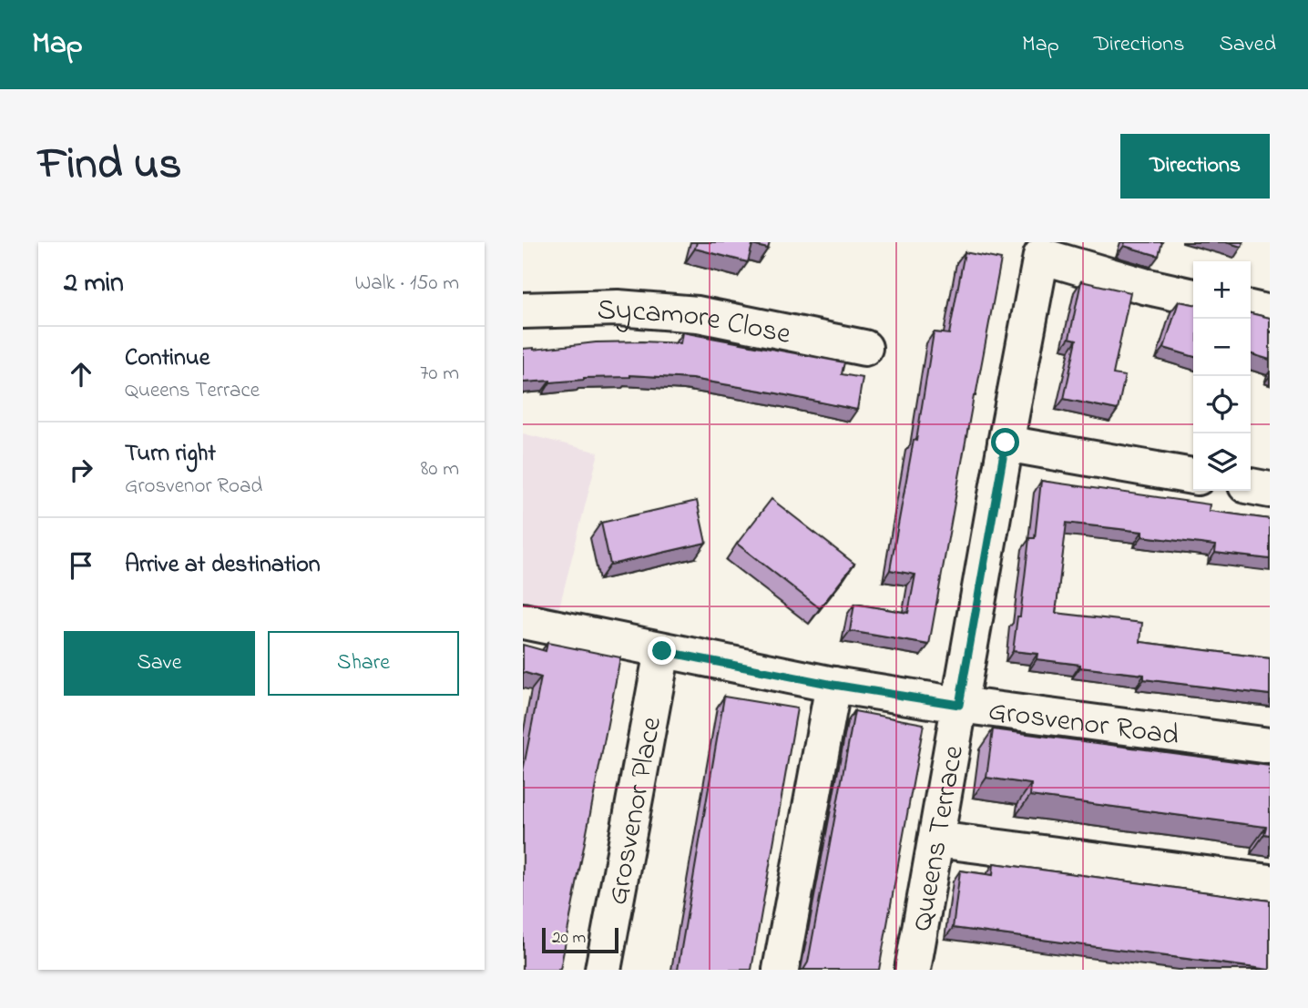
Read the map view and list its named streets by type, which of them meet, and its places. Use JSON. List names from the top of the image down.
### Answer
{
  "streets": {
    "street": [
      "Sycamore Close",
      "Grosvenor Road",
      "Grosvenor Place",
      "Queens Terrace"
    ]
  },
  "crossings": [
    ["Grosvenor Road", "Grosvenor Place"],
    ["Grosvenor Road", "Queens Terrace"]
  ],
  "scale_bar": "20 m",
  "page": {
    "header": "Map",
    "nav": ["Map", "Directions", "Saved"],
    "title": "Find us",
    "buttons": [
      "Directions",
      ["Save", "Share"]
    ],
    "heading": ["2 min", "Walk · 150 m"],
    "map_buttons": ["+", "−"],
    "list": [
      ["Continue", "Queens Terrace", "70 m"],
      ["Turn right", "Grosvenor Road", "80 m"],
      "Arrive at destination"
    ],
    "scale": "20 m"
  }
}
